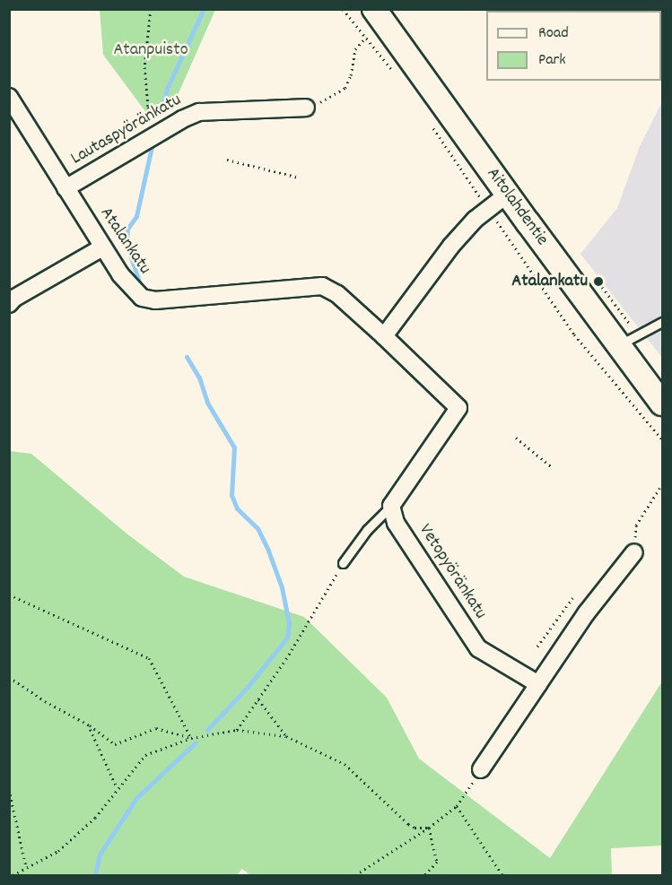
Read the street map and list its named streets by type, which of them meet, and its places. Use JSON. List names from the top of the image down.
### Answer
{
  "streets": {
    "main road": ["Aitolahdentie"],
    "street": ["Lautaspyöränkatu", "Atalankatu", "Vetopyöränkatu"]
  },
  "crossings": [
    ["Lautaspyöränkatu", "Atalankatu"]
  ],
  "parks": ["Atanpuisto"],
  "places": ["Atalankatu"],
  "legend": ["Road", "Park"]
}
